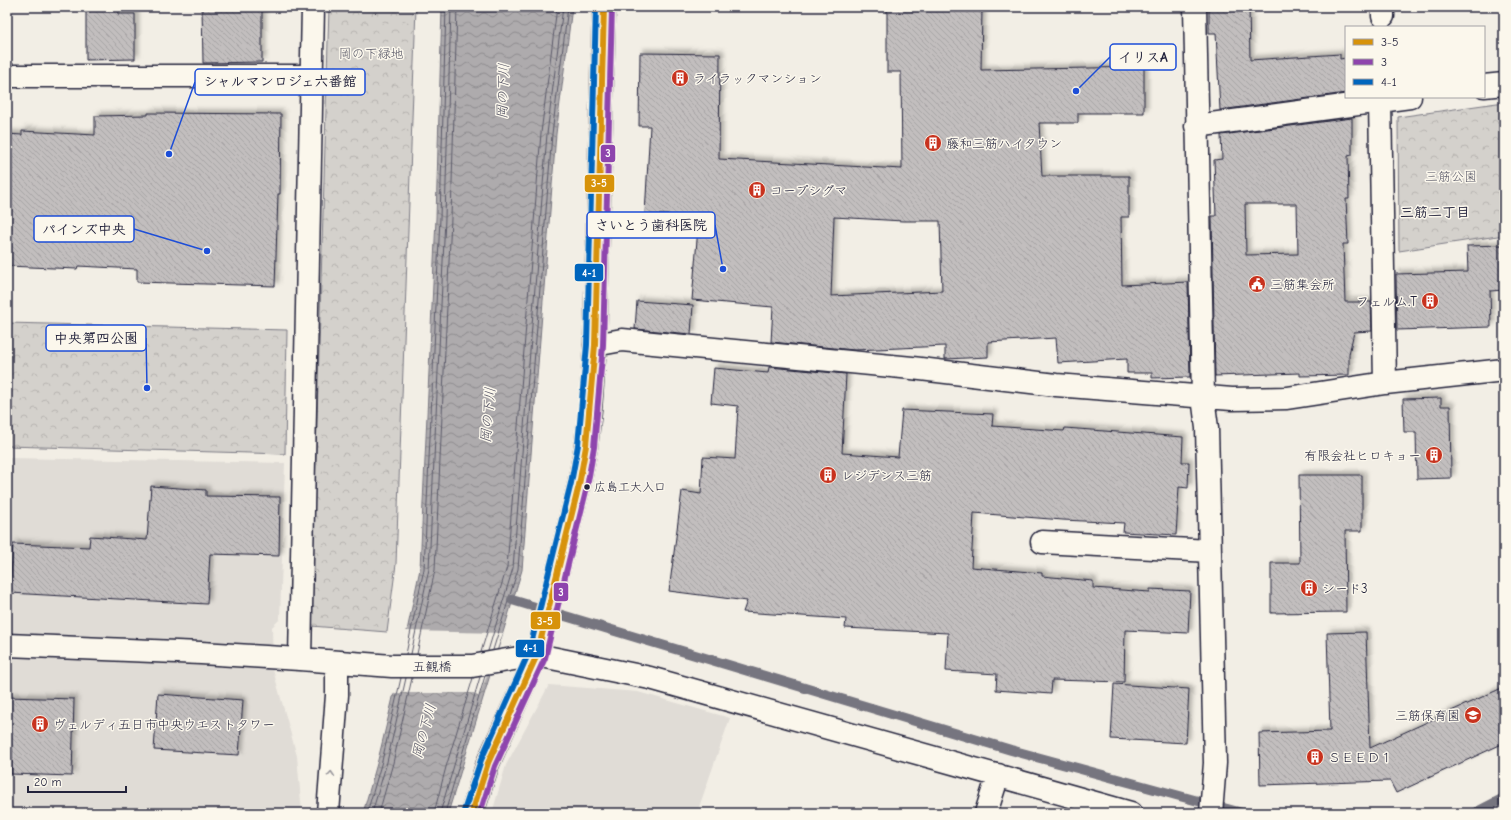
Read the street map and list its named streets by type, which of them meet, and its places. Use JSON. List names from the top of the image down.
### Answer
{
  "streets": {
    "street": ["五観橋"]
  },
  "districts": ["三筋二丁目"],
  "water": ["岡の下川"],
  "parks": ["岡の下緑地", "三筋公園"],
  "places": {
    "building": [
      "ライラックマンション",
      "藤和三筋ハイタウン",
      "コープシグマ",
      "フェルム.T",
      "有限会社ヒロキョー",
      "レジデンス三筋",
      "シード3",
      "ヴェルディ五日市中央ウエストタワー",
      "ＳＥＥＤ１"
    ],
    "other": [
      "イリスA",
      "シャルマンロジェ六番館",
      "パインズ中央",
      "さいとう歯科医院",
      "中央第四公園",
      "広島工大入口"
    ],
    "public building": ["三筋集会所"],
    "school or university": ["三筋保育園"]
  },
  "lines": ["transit line 3-5", "transit line 3", "transit line 4-1"],
  "legend": ["3-5", "3", "4-1"],
  "scale_bar": "20 m"
}
